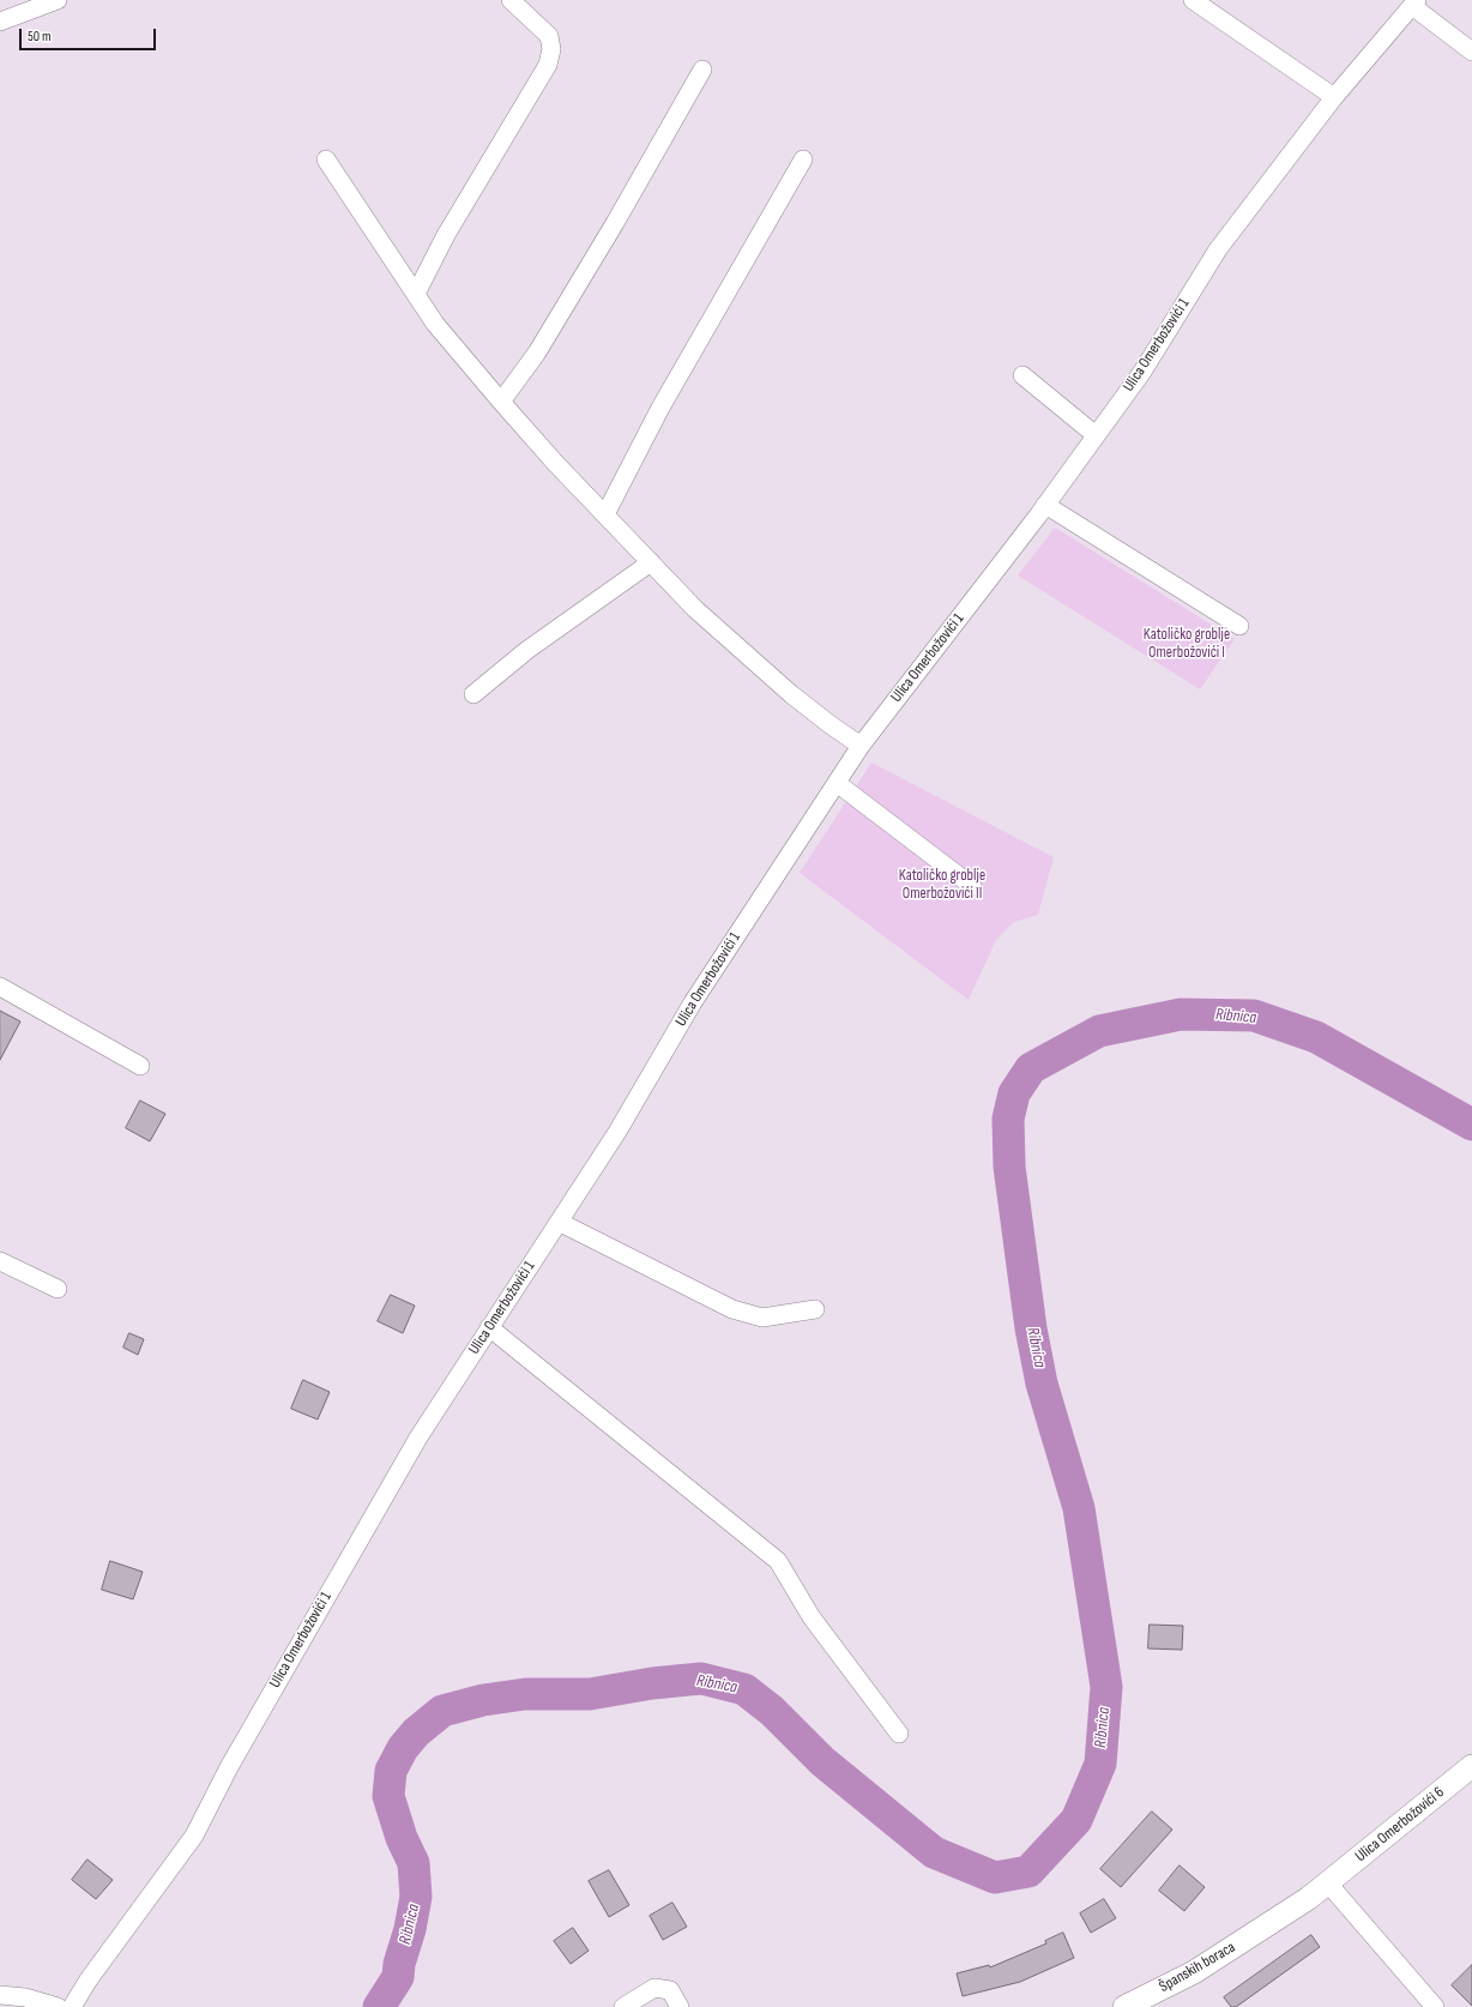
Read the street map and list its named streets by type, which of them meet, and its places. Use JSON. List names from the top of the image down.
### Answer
{
  "streets": {
    "main road": ["Ulica Omerbožovići 6", "Španskih boraca"],
    "street": ["Ulica Omerbožovići 1"]
  },
  "crossings": [
    ["Ulica Omerbožovići 6", "Španskih boraca"]
  ],
  "water": ["Ribnica"],
  "parks": ["Katoličko groblje Omerbožovići I", "Katoličko groblje Omerbožovići II"],
  "scale_bar": "50 m"
}
